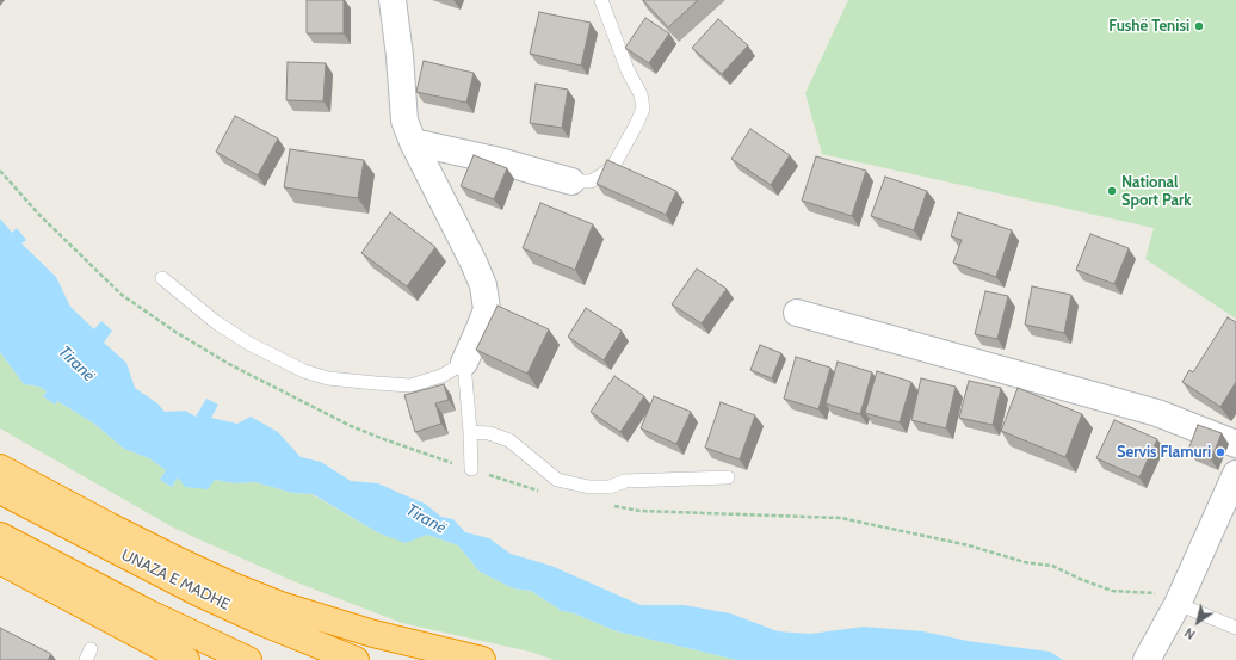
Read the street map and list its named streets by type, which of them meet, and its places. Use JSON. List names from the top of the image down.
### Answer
{
  "streets": {
    "highway": ["UNAZA E MADHE"]
  },
  "water": ["Tiranë"],
  "places": ["Fushë Tenisi", "National Sport Park", "Servis Flamuri"],
  "north": "bottom left"
}
